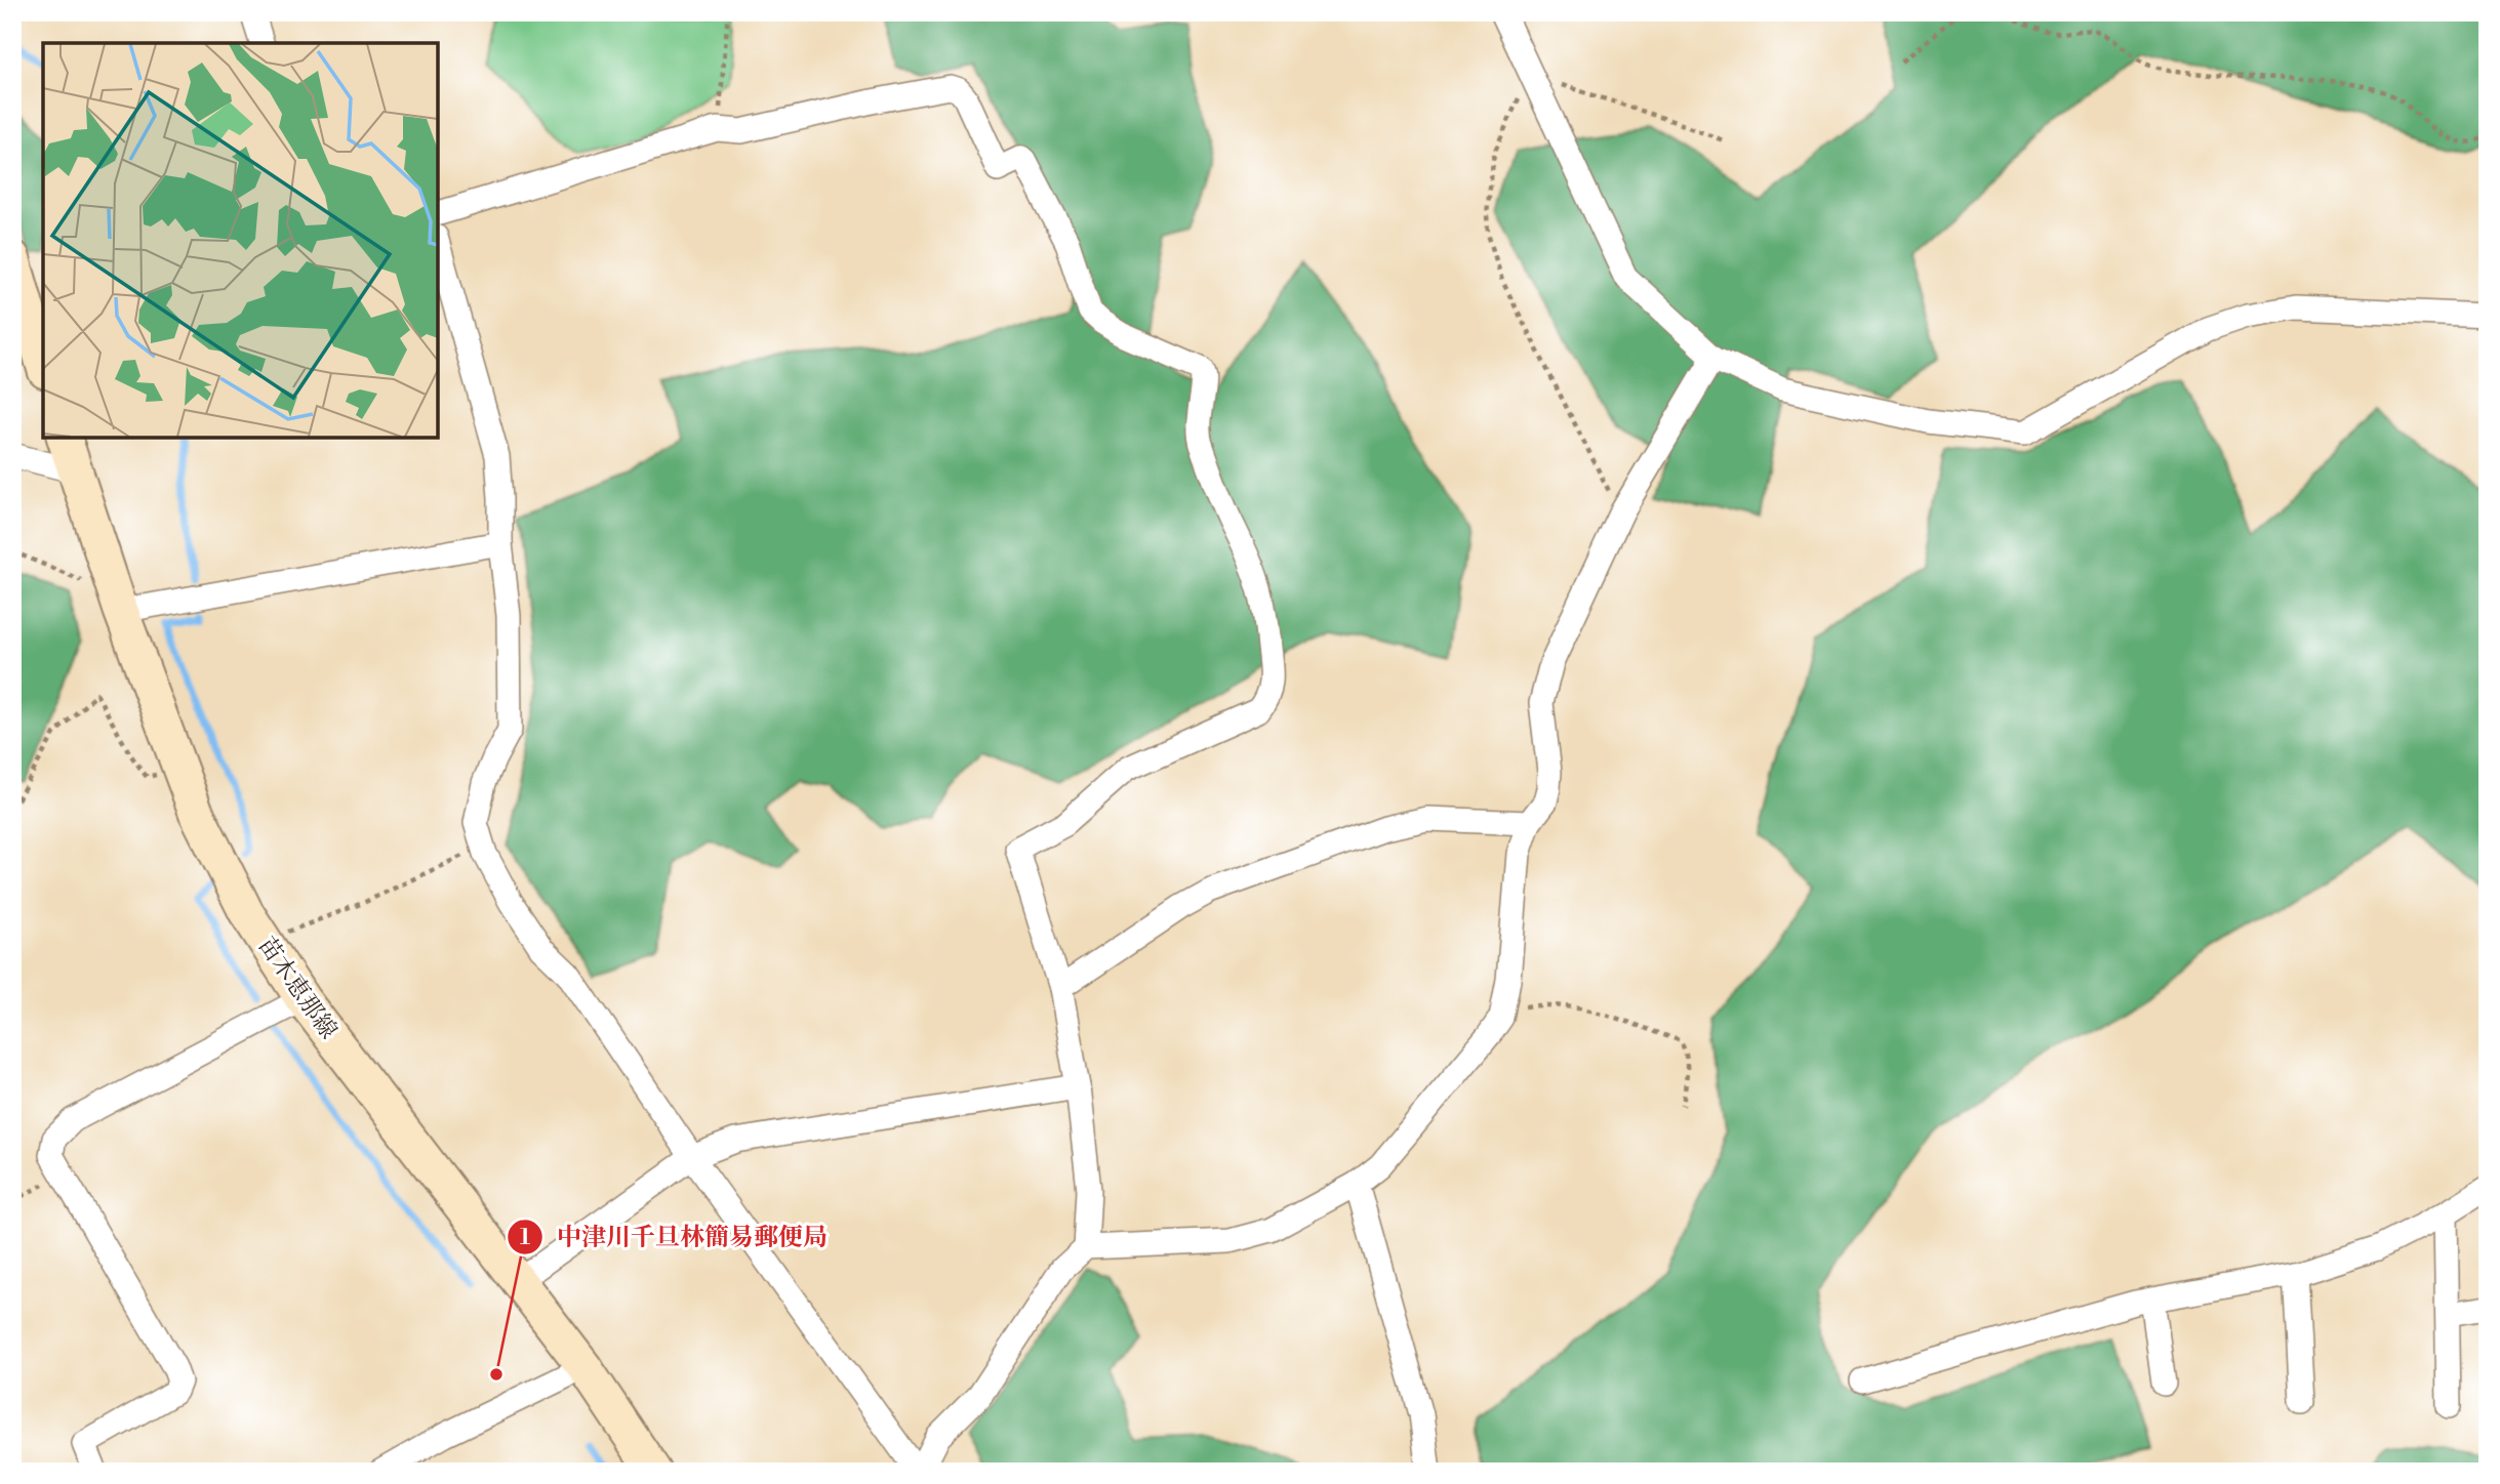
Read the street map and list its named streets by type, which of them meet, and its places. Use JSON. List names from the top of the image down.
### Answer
{
  "streets": {
    "main road": ["苗木恵那線"]
  },
  "places": ["中津川千旦林簡易郵便局"]
}
